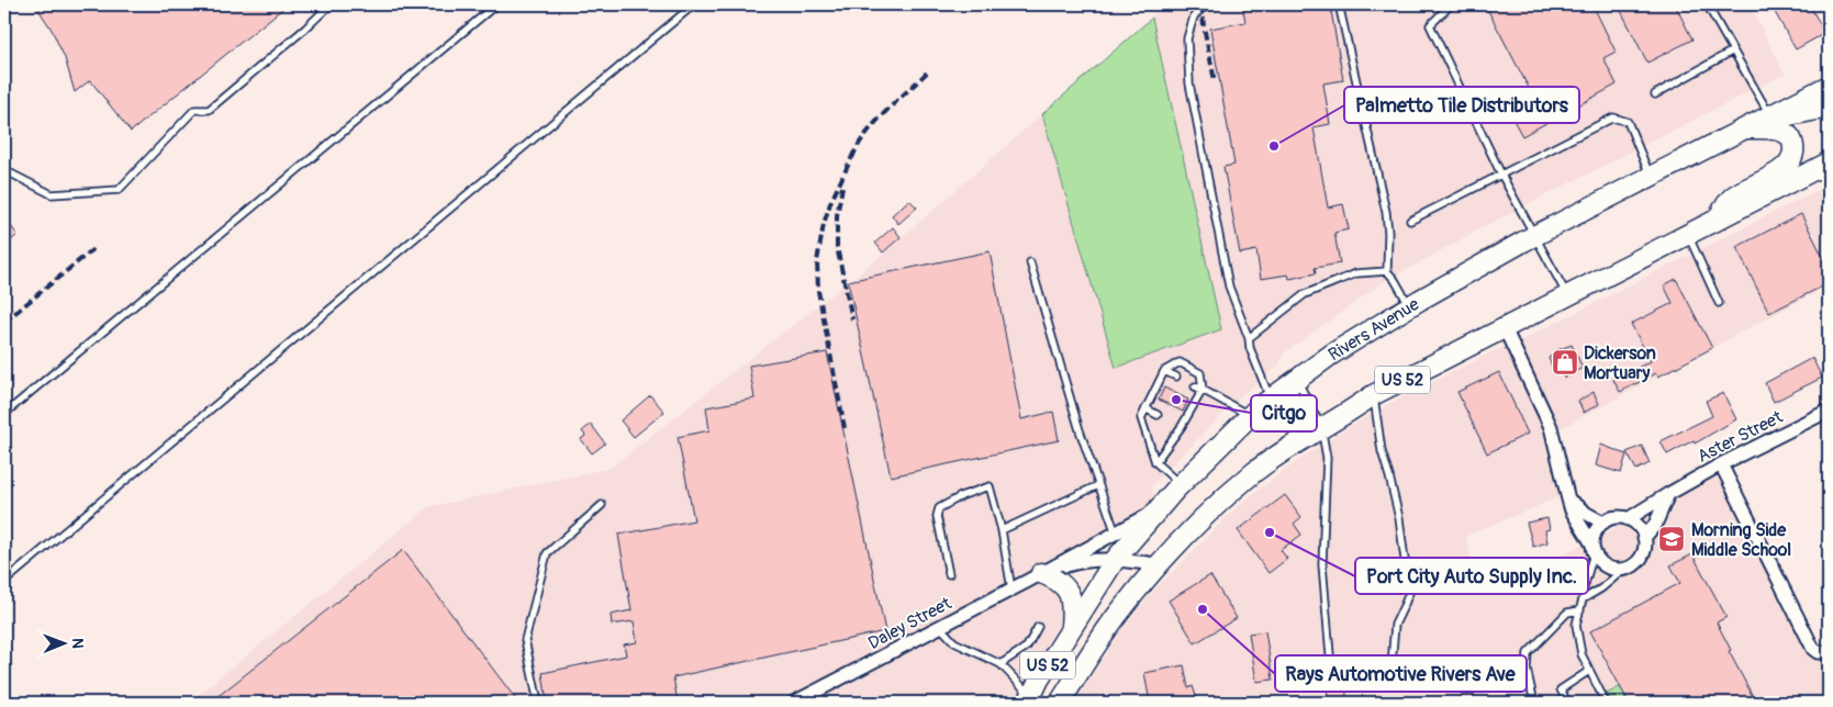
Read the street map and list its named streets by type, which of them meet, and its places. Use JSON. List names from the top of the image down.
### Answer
{
  "streets": {
    "main road": ["Rivers Avenue", "US 52"],
    "street": ["Aster Street", "Daley Street"]
  },
  "crossings": [
    ["Rivers Avenue", "Daley Street"],
    ["US 52", "Daley Street"]
  ],
  "places": {
    "other": [
      "Palmetto Tile Distributors",
      "Citgo",
      "Port City Auto Supply Inc.",
      "Rays Automotive Rivers Ave"
    ],
    "shop": ["Dickerson Mortuary"],
    "school or university": ["Morning Side Middle School"]
  },
  "north": "right"
}
